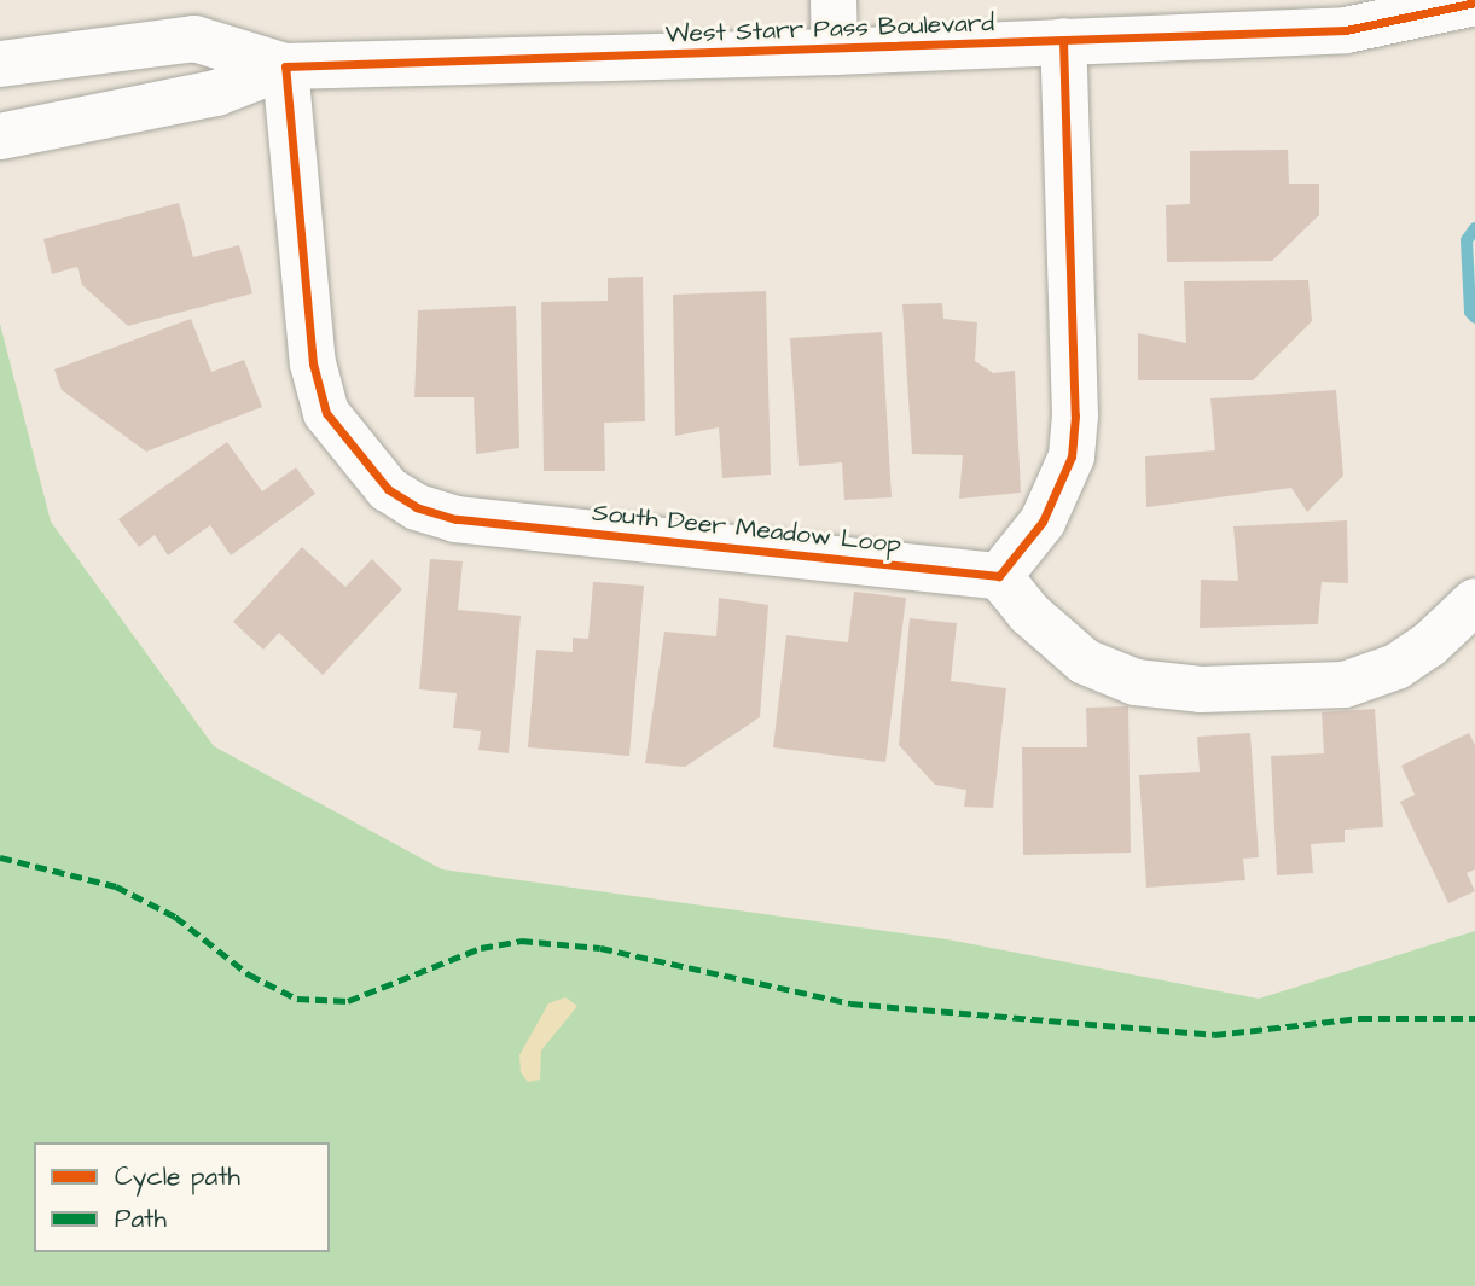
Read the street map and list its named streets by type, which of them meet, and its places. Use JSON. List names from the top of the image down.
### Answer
{
  "streets": {
    "street": ["West Starr Pass Boulevard", "South Deer Meadow Loop"]
  },
  "crossings": [
    ["West Starr Pass Boulevard", "South Deer Meadow Loop"]
  ],
  "legend": ["Cycle path", "Path"]
}
